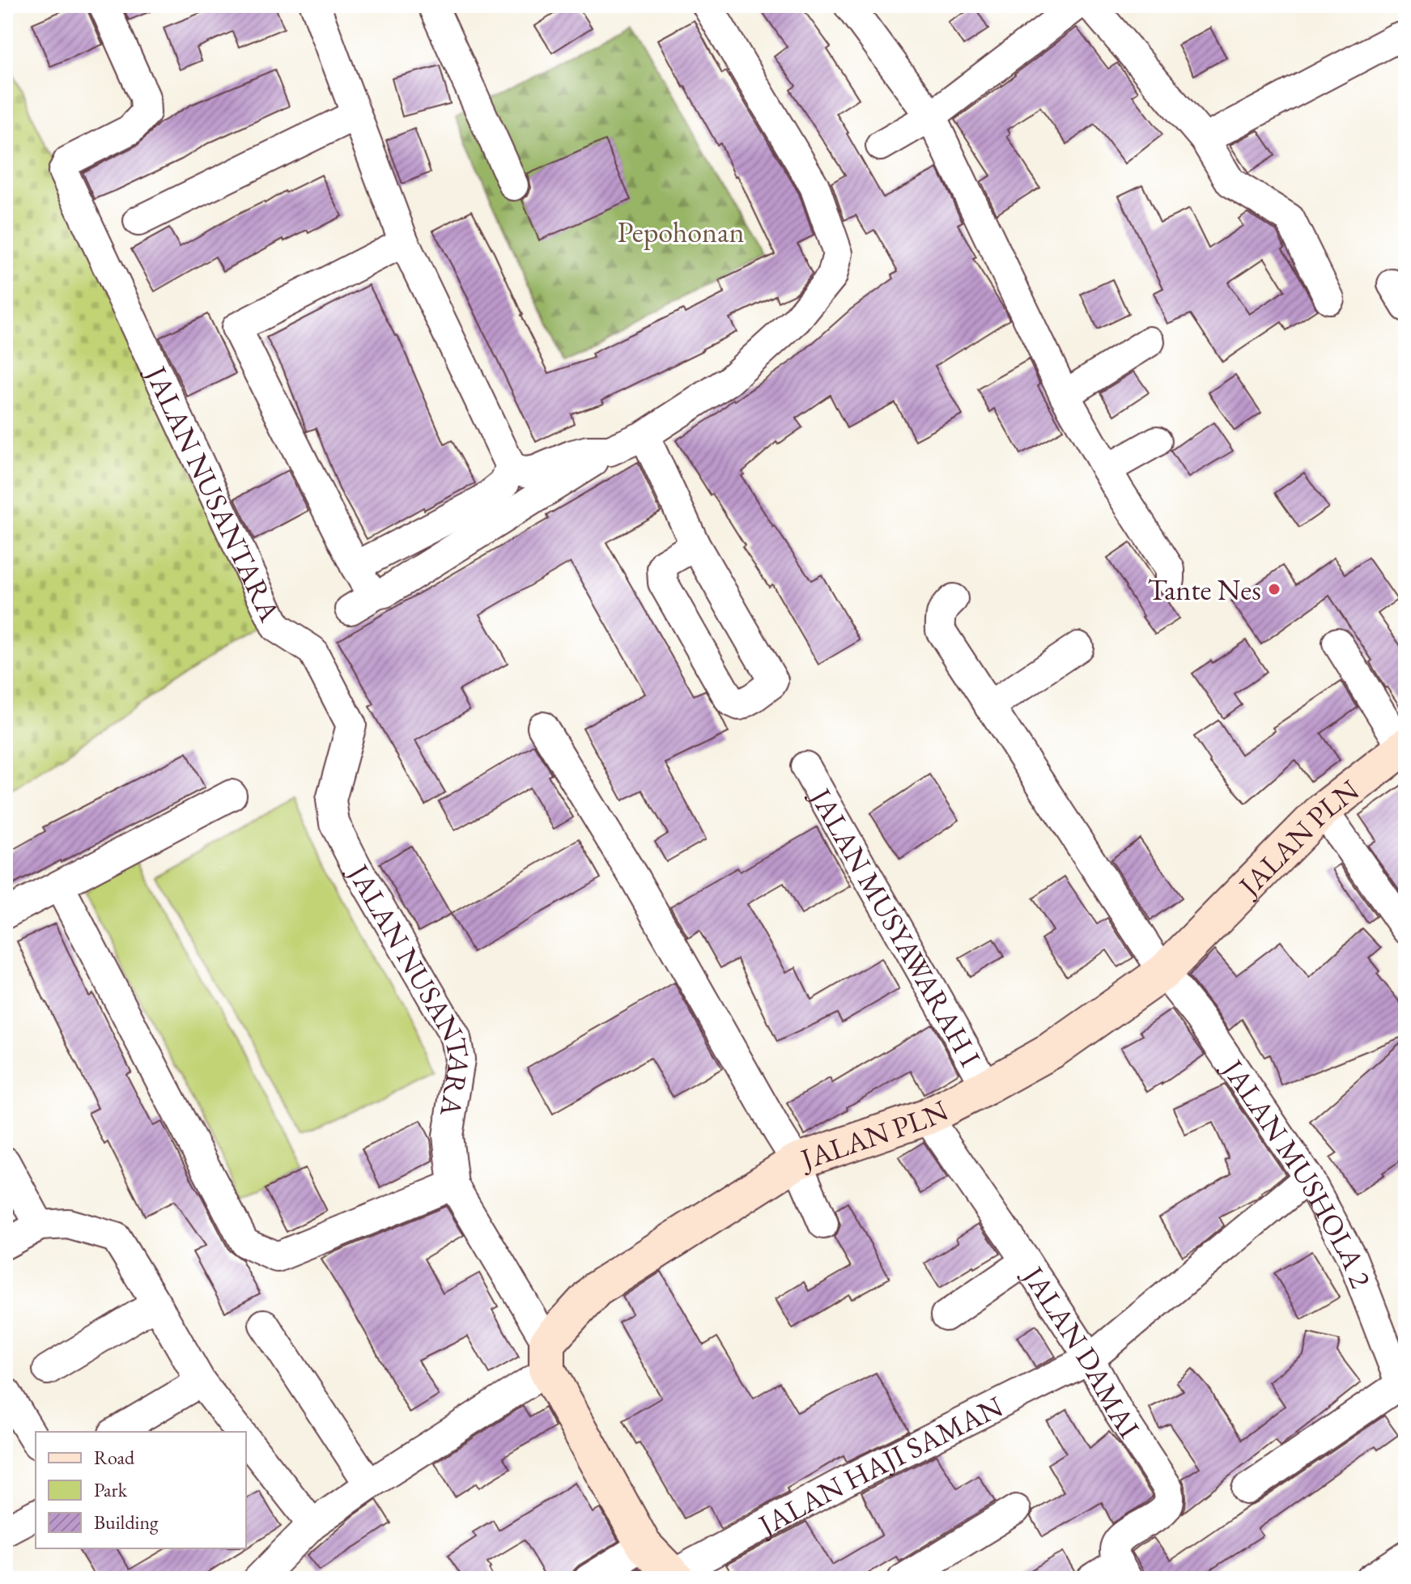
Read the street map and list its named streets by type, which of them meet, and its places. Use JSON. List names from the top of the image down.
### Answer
{
  "streets": {
    "street": [
      "JALAN NUSANTARA",
      "JALAN PLN",
      "JALAN MUSYAWARAH I",
      "JALAN MUSHOLA 2",
      "JALAN DAMAI",
      "JALAN HAJI SAMAN"
    ]
  },
  "crossings": [
    ["JALAN PLN", "JALAN MUSYAWARAH I"],
    ["JALAN PLN", "JALAN MUSHOLA 2"],
    ["JALAN PLN", "JALAN DAMAI"],
    ["JALAN MUSHOLA 2", "JALAN HAJI SAMAN"],
    ["JALAN DAMAI", "JALAN HAJI SAMAN"]
  ],
  "parks": ["Pepohonan"],
  "places": ["Tante Nes"],
  "legend": ["Road", "Park", "Building"]
}
